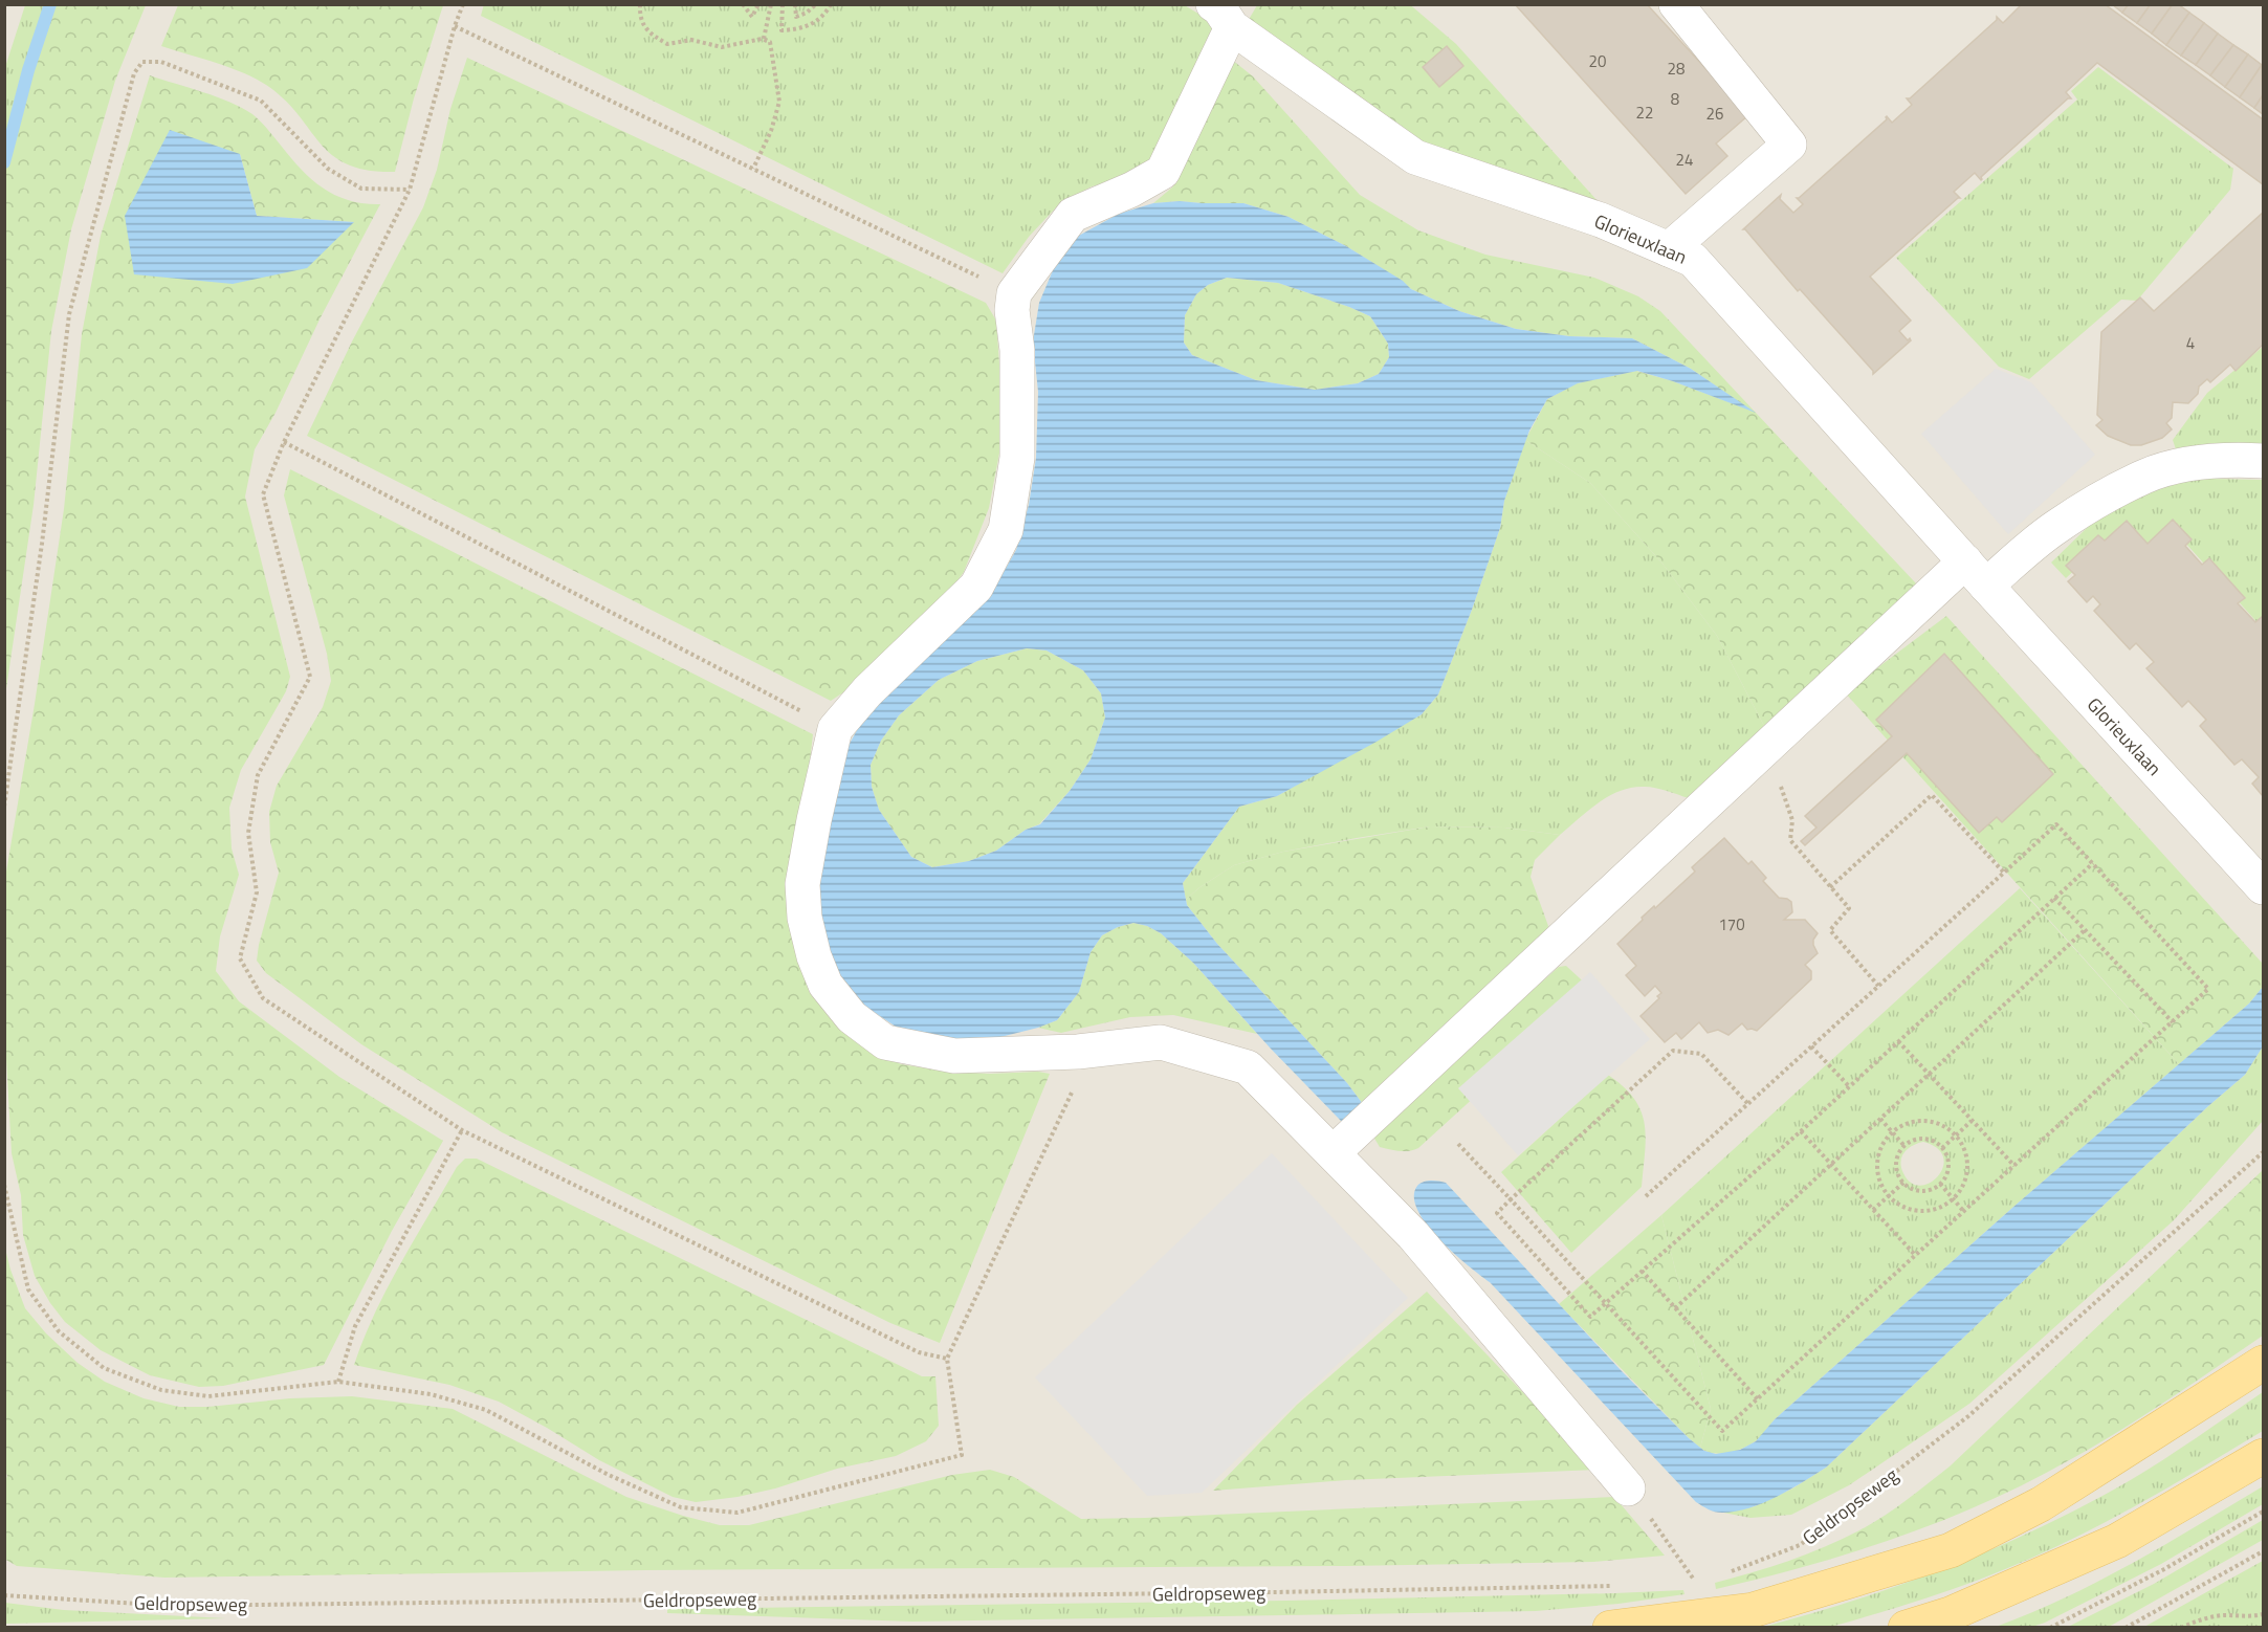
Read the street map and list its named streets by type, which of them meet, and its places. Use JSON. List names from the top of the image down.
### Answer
{
  "streets": {
    "street": ["Glorieuxlaan"],
    "path": ["Geldropseweg"]
  },
  "house_numbers": [
    "20",
    "28",
    "8",
    "22",
    "26",
    "24",
    "4",
    "170"
  ]
}
